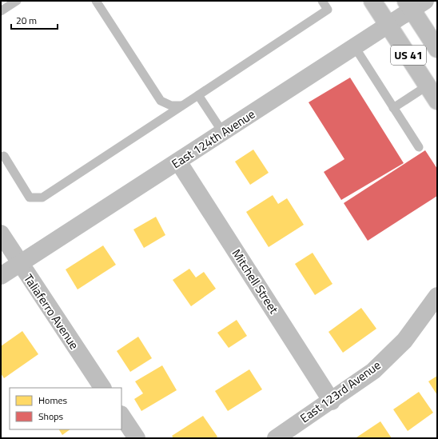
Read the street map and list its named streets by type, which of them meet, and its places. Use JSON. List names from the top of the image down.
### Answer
{
  "streets": {
    "street": [
      "US 41",
      "East 124th Avenue",
      "Mitchell Street",
      "Taliaferro Avenue",
      "East 123rd Avenue"
    ]
  },
  "crossings": [
    ["US 41", "East 124th Avenue"],
    ["East 124th Avenue", "Mitchell Street"],
    ["East 124th Avenue", "Taliaferro Avenue"],
    ["Mitchell Street", "East 123rd Avenue"]
  ],
  "legend": ["Homes", "Shops"],
  "scale_bar": "20 m"
}
